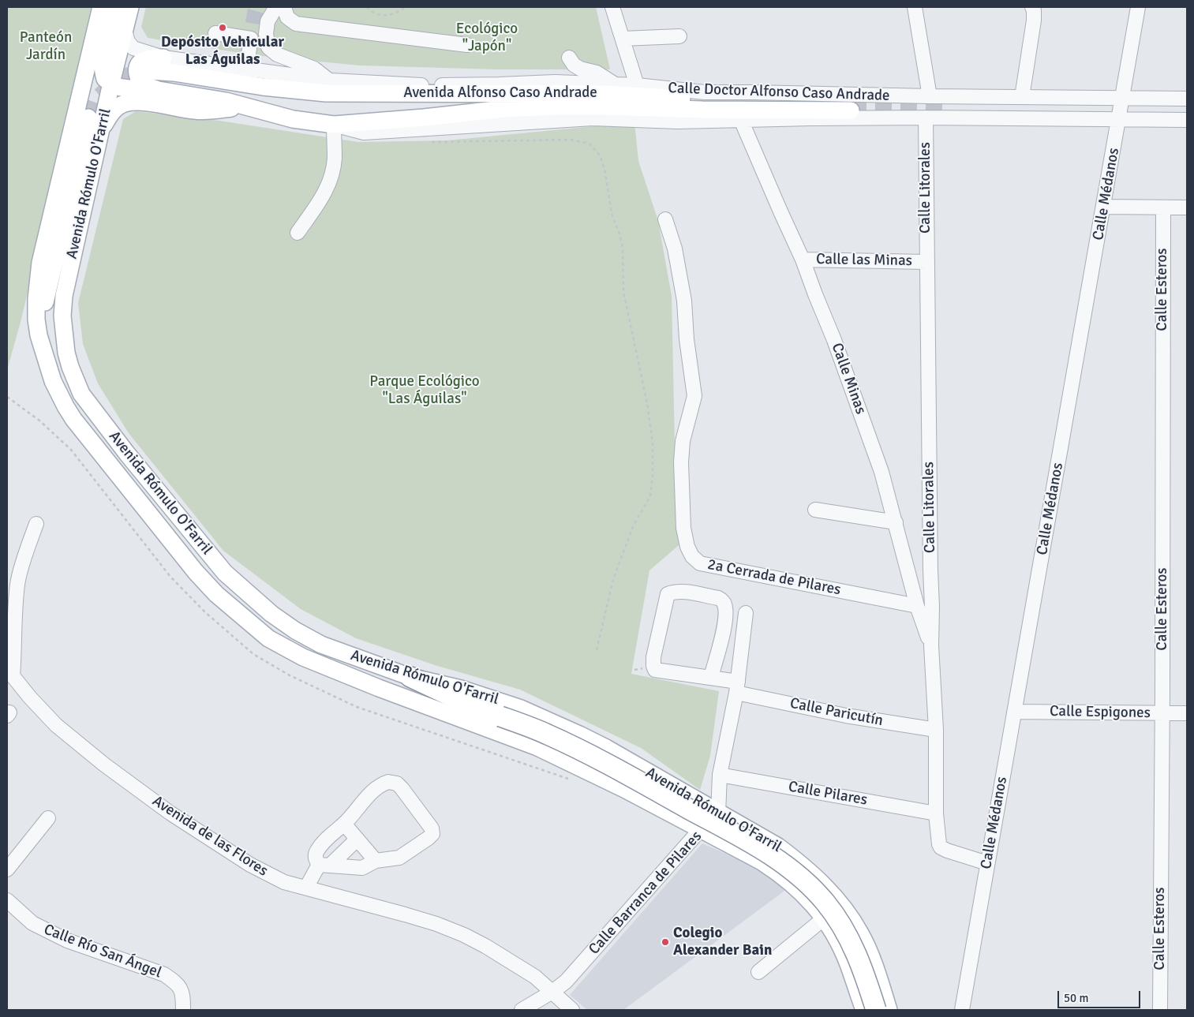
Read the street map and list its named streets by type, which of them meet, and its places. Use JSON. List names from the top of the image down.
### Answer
{
  "streets": {
    "main road": ["Avenida Alfonso Caso Andrade", "Avenida Rómulo O'Farril"],
    "street": [
      "Calle Doctor Alfonso Caso Andrade",
      "Calle Litorales",
      "Calle Médanos",
      "Calle las Minas",
      "Calle Esteros",
      "Calle Minas",
      "2a Cerrada de Pilares",
      "Calle Paricutín",
      "Calle Espigones",
      "Calle Pilares",
      "Avenida de las Flores",
      "Calle Barranca de Pilares",
      "Calle Río San Ángel"
    ]
  },
  "crossings": [
    ["Calle Doctor Alfonso Caso Andrade", "Avenida Alfonso Caso Andrade"],
    ["Calle Doctor Alfonso Caso Andrade", "Avenida Rómulo O'Farril"],
    ["Calle Doctor Alfonso Caso Andrade", "Calle Litorales"],
    ["Calle Doctor Alfonso Caso Andrade", "Calle Médanos"],
    ["Calle Doctor Alfonso Caso Andrade", "Calle Minas"],
    ["Avenida Rómulo O'Farril", "Calle Barranca de Pilares"],
    ["Calle Litorales", "Calle Médanos"],
    ["Calle Litorales", "Calle las Minas"],
    ["Calle Litorales", "Calle Minas"],
    ["Calle Litorales", "Calle Paricutín"],
    ["Calle Litorales", "Calle Pilares"],
    ["Calle Médanos", "Calle Espigones"],
    ["Calle las Minas", "Calle Minas"],
    ["Calle Esteros", "Calle Espigones"],
    ["Calle Minas", "2a Cerrada de Pilares"],
    ["Avenida de las Flores", "Calle Barranca de Pilares"]
  ],
  "parks": ["Ecológico \"Japón\"", "Panteón Jardín", "Parque Ecológico \"Las Águilas\""],
  "places": ["Depósito Vehicular Las Águilas", "Colegio Alexander Bain"],
  "scale_bar": "50 m"
}
